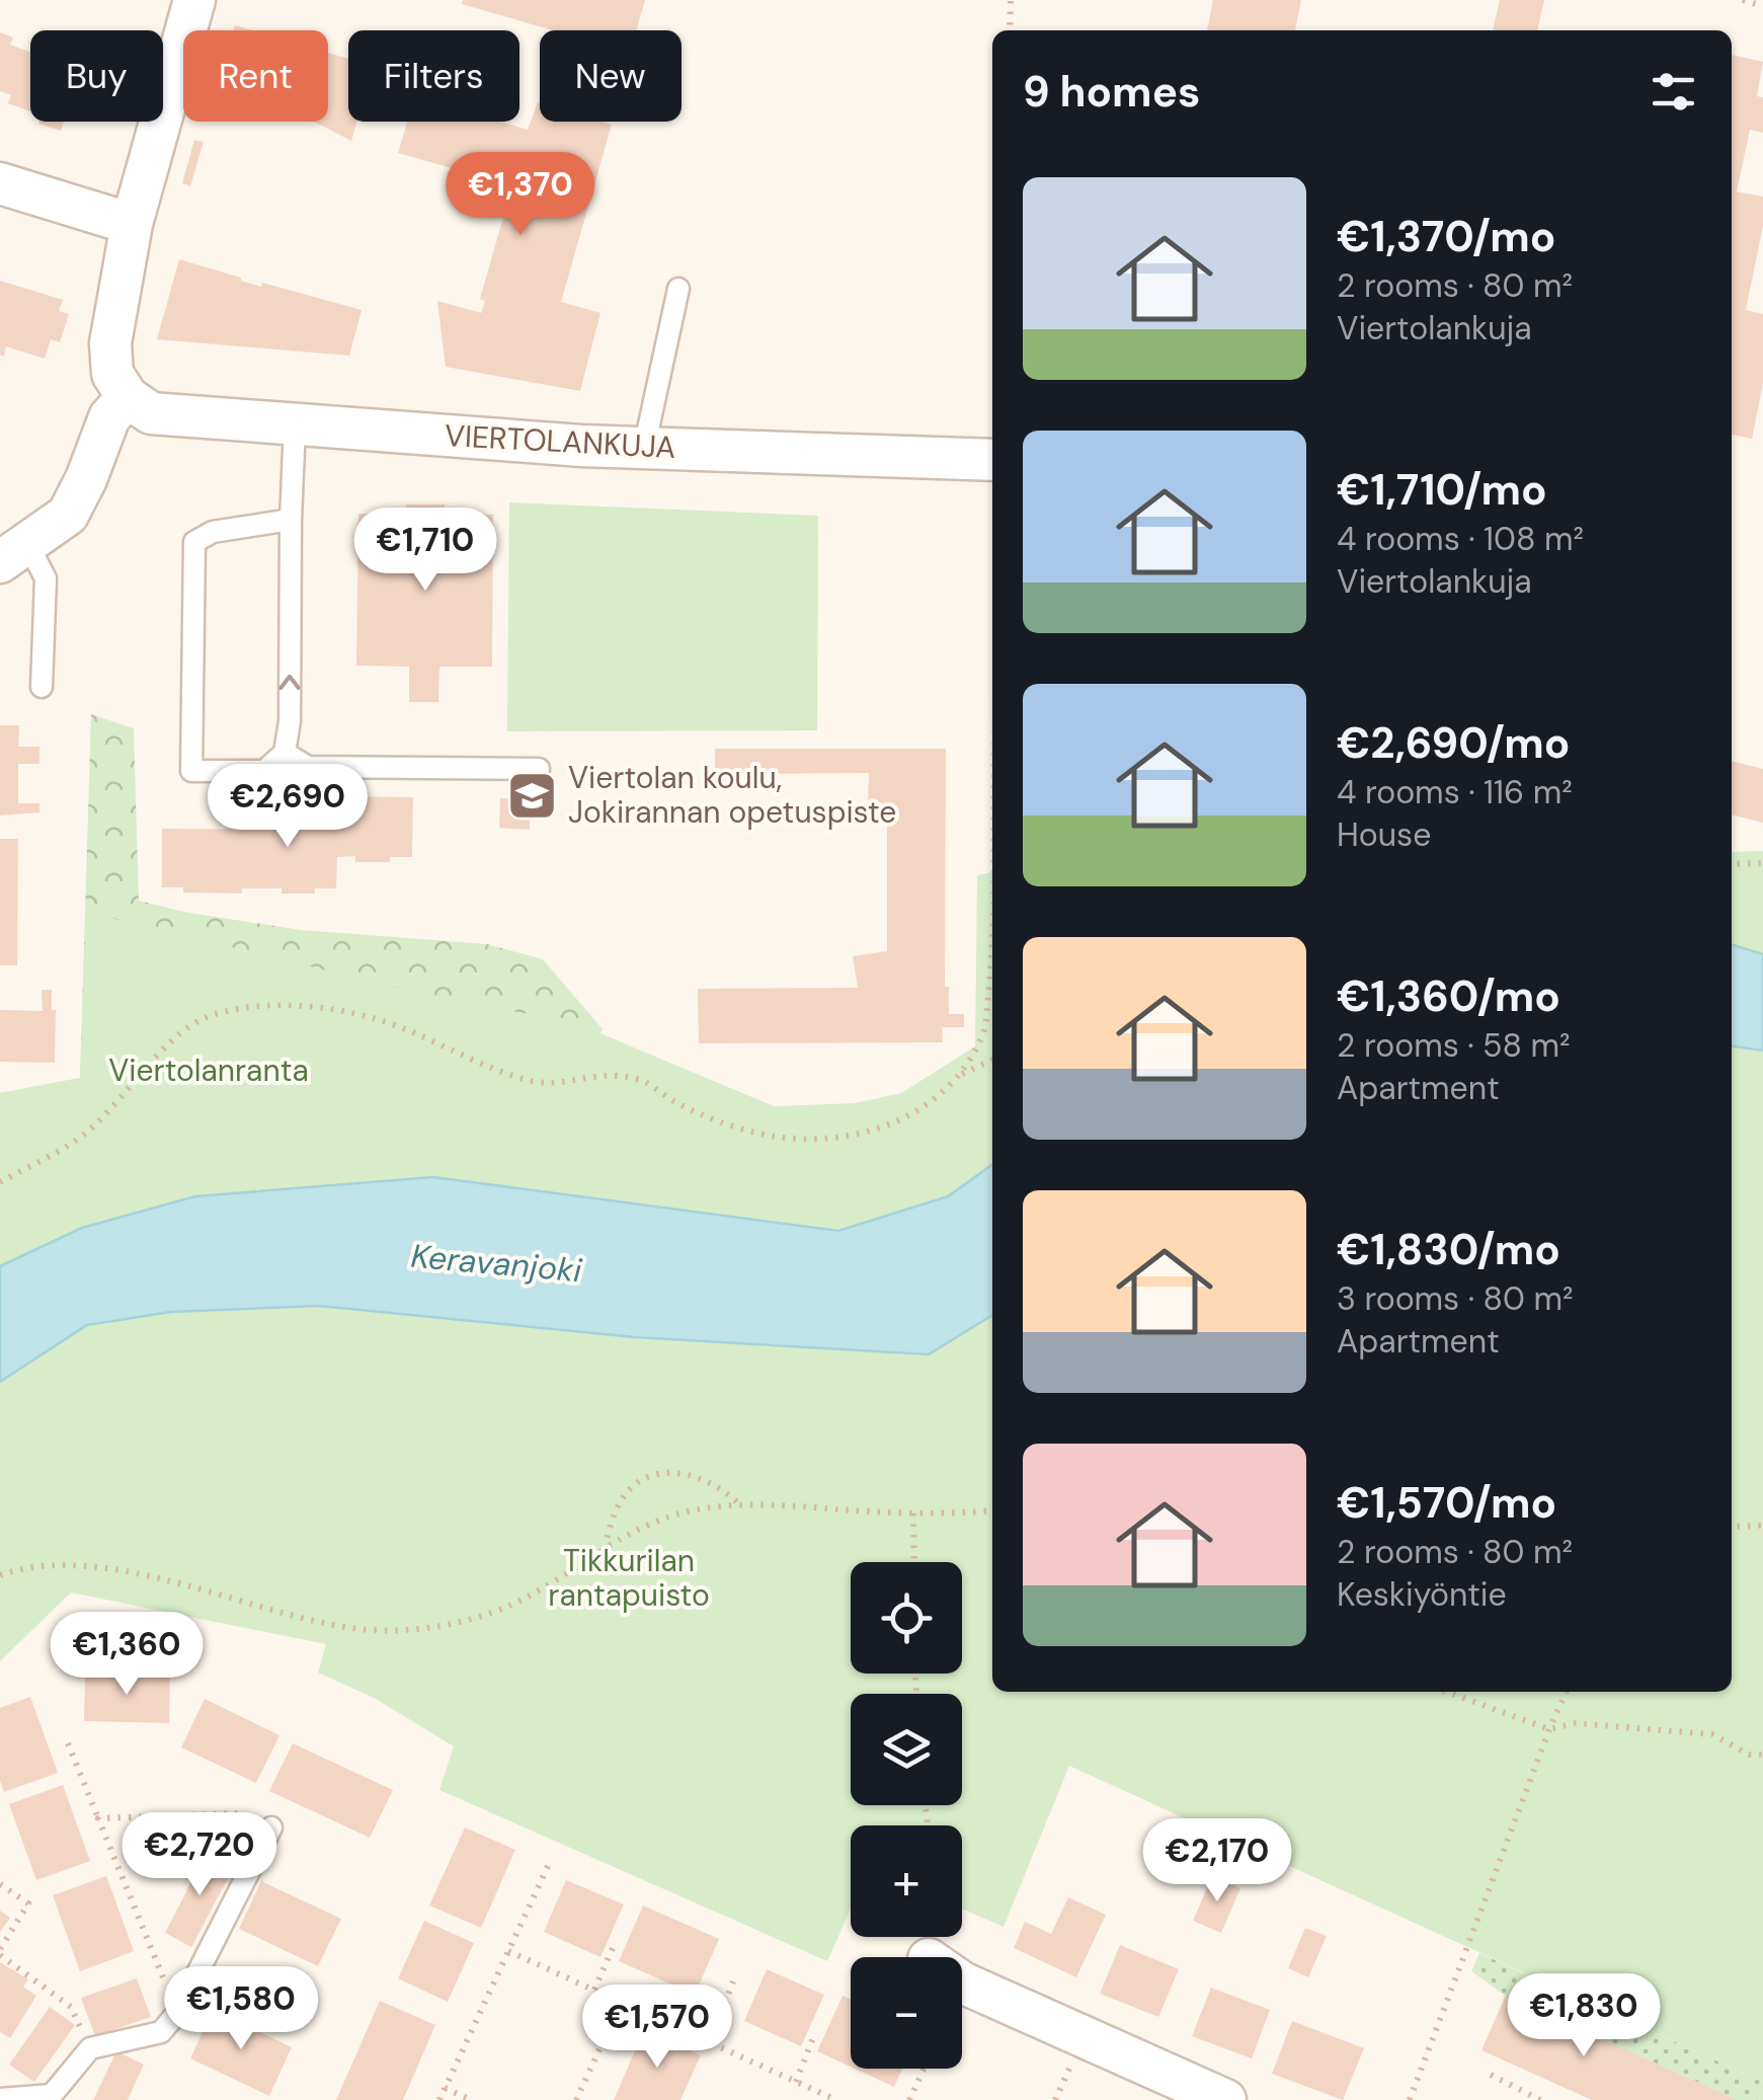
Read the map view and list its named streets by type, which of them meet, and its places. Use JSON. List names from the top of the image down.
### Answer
{
  "streets": {
    "street": ["VIERTOLANKUJA"]
  },
  "water": ["Keravanjoki"],
  "parks": ["Viertolanranta", "Tikkurilan rantapuisto"],
  "places": {
    "school or university": ["Viertolan koulu, Jokirannan opetuspiste"]
  },
  "page": {
    "chip": [
      "Buy",
      "Rent",
      "Filters",
      "New"
    ],
    "heading": "9 homes",
    "price": [
      "€1,370",
      "€1,710",
      "€2,690",
      "€1,360",
      "€2,720",
      "€2,170",
      "€1,580",
      "€1,830",
      "€1,570"
    ],
    "list": [
      {
        "name": "€1,370/mo",
        "note": "2 rooms · 80 m² · Viertolankuja"
      },
      {
        "name": "€1,710/mo",
        "note": "4 rooms · 108 m² · Viertolankuja"
      },
      {
        "name": "€2,690/mo",
        "note": "4 rooms · 116 m² · House"
      },
      {
        "name": "€1,360/mo",
        "note": "2 rooms · 58 m² · Apartment"
      },
      {
        "name": "€1,830/mo",
        "note": "3 rooms · 80 m² · Apartment"
      },
      {
        "name": "€1,570/mo",
        "note": "2 rooms · 80 m² · Keskiyöntie"
      }
    ],
    "map_buttons": ["+", "−"]
  }
}
